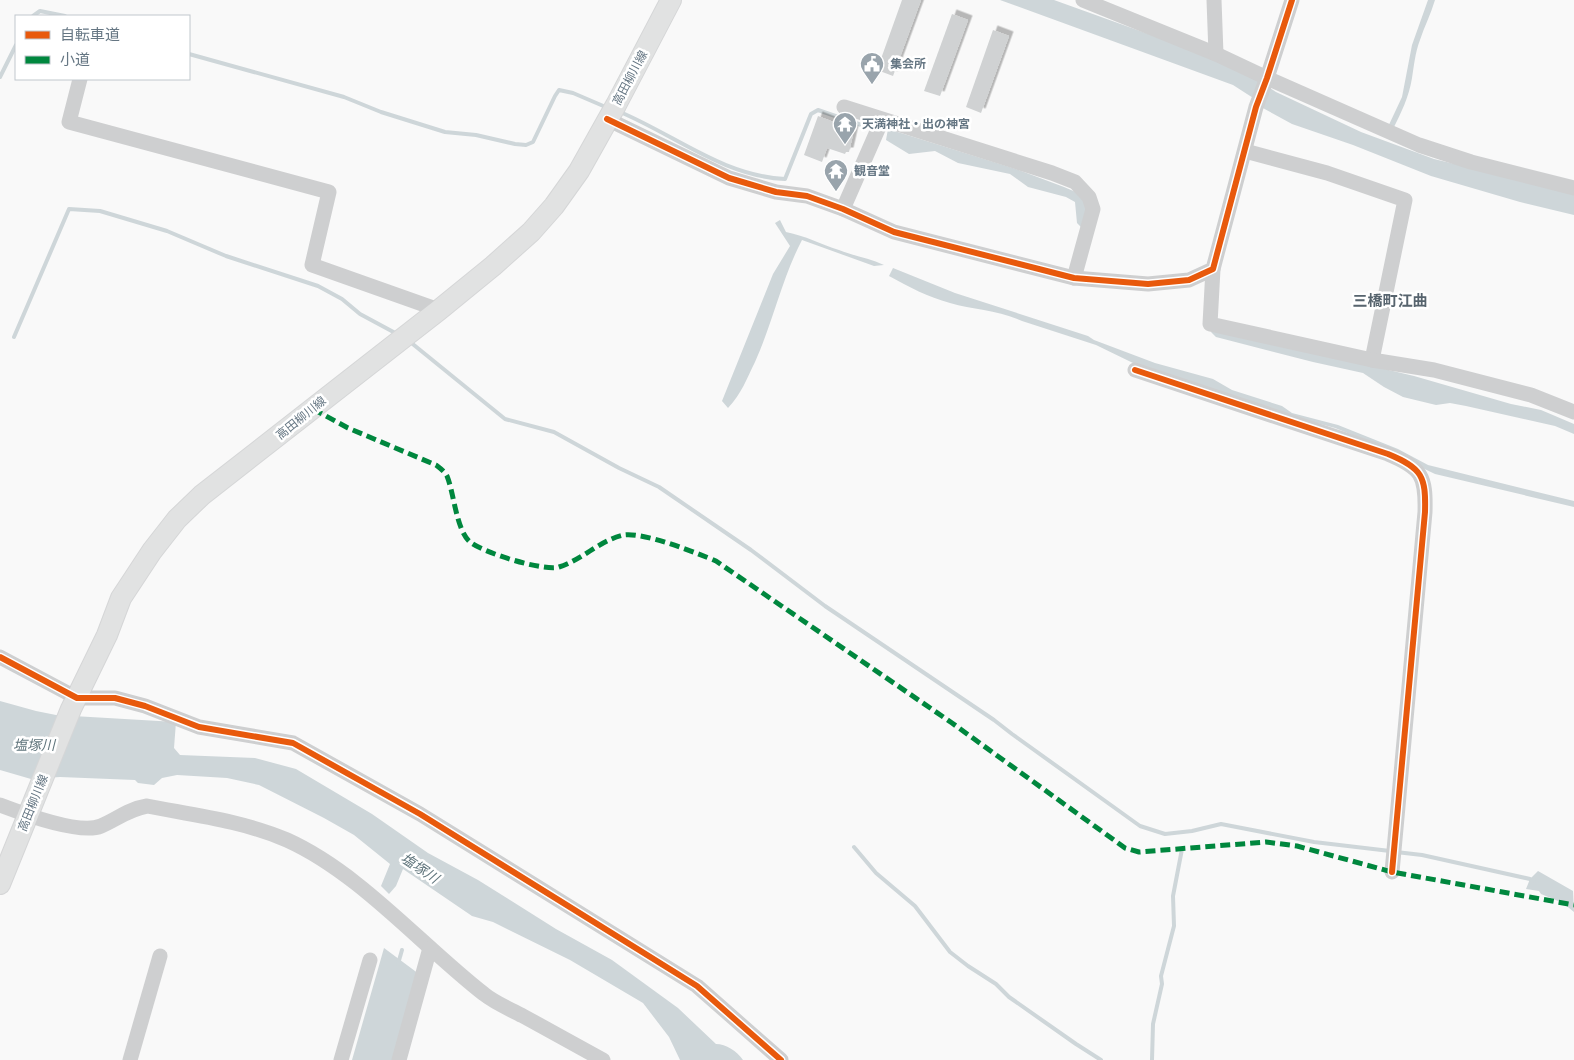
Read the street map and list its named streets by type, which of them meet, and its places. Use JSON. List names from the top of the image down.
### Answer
{
  "streets": {
    "main road": ["高田柳川線"]
  },
  "districts": ["三橋町江曲"],
  "water": ["塩塚川"],
  "places": {
    "public building": ["集会所"],
    "temple": ["天満神社・出の神宮", "観音堂"]
  },
  "legend": ["自転車道", "小道"]
}
